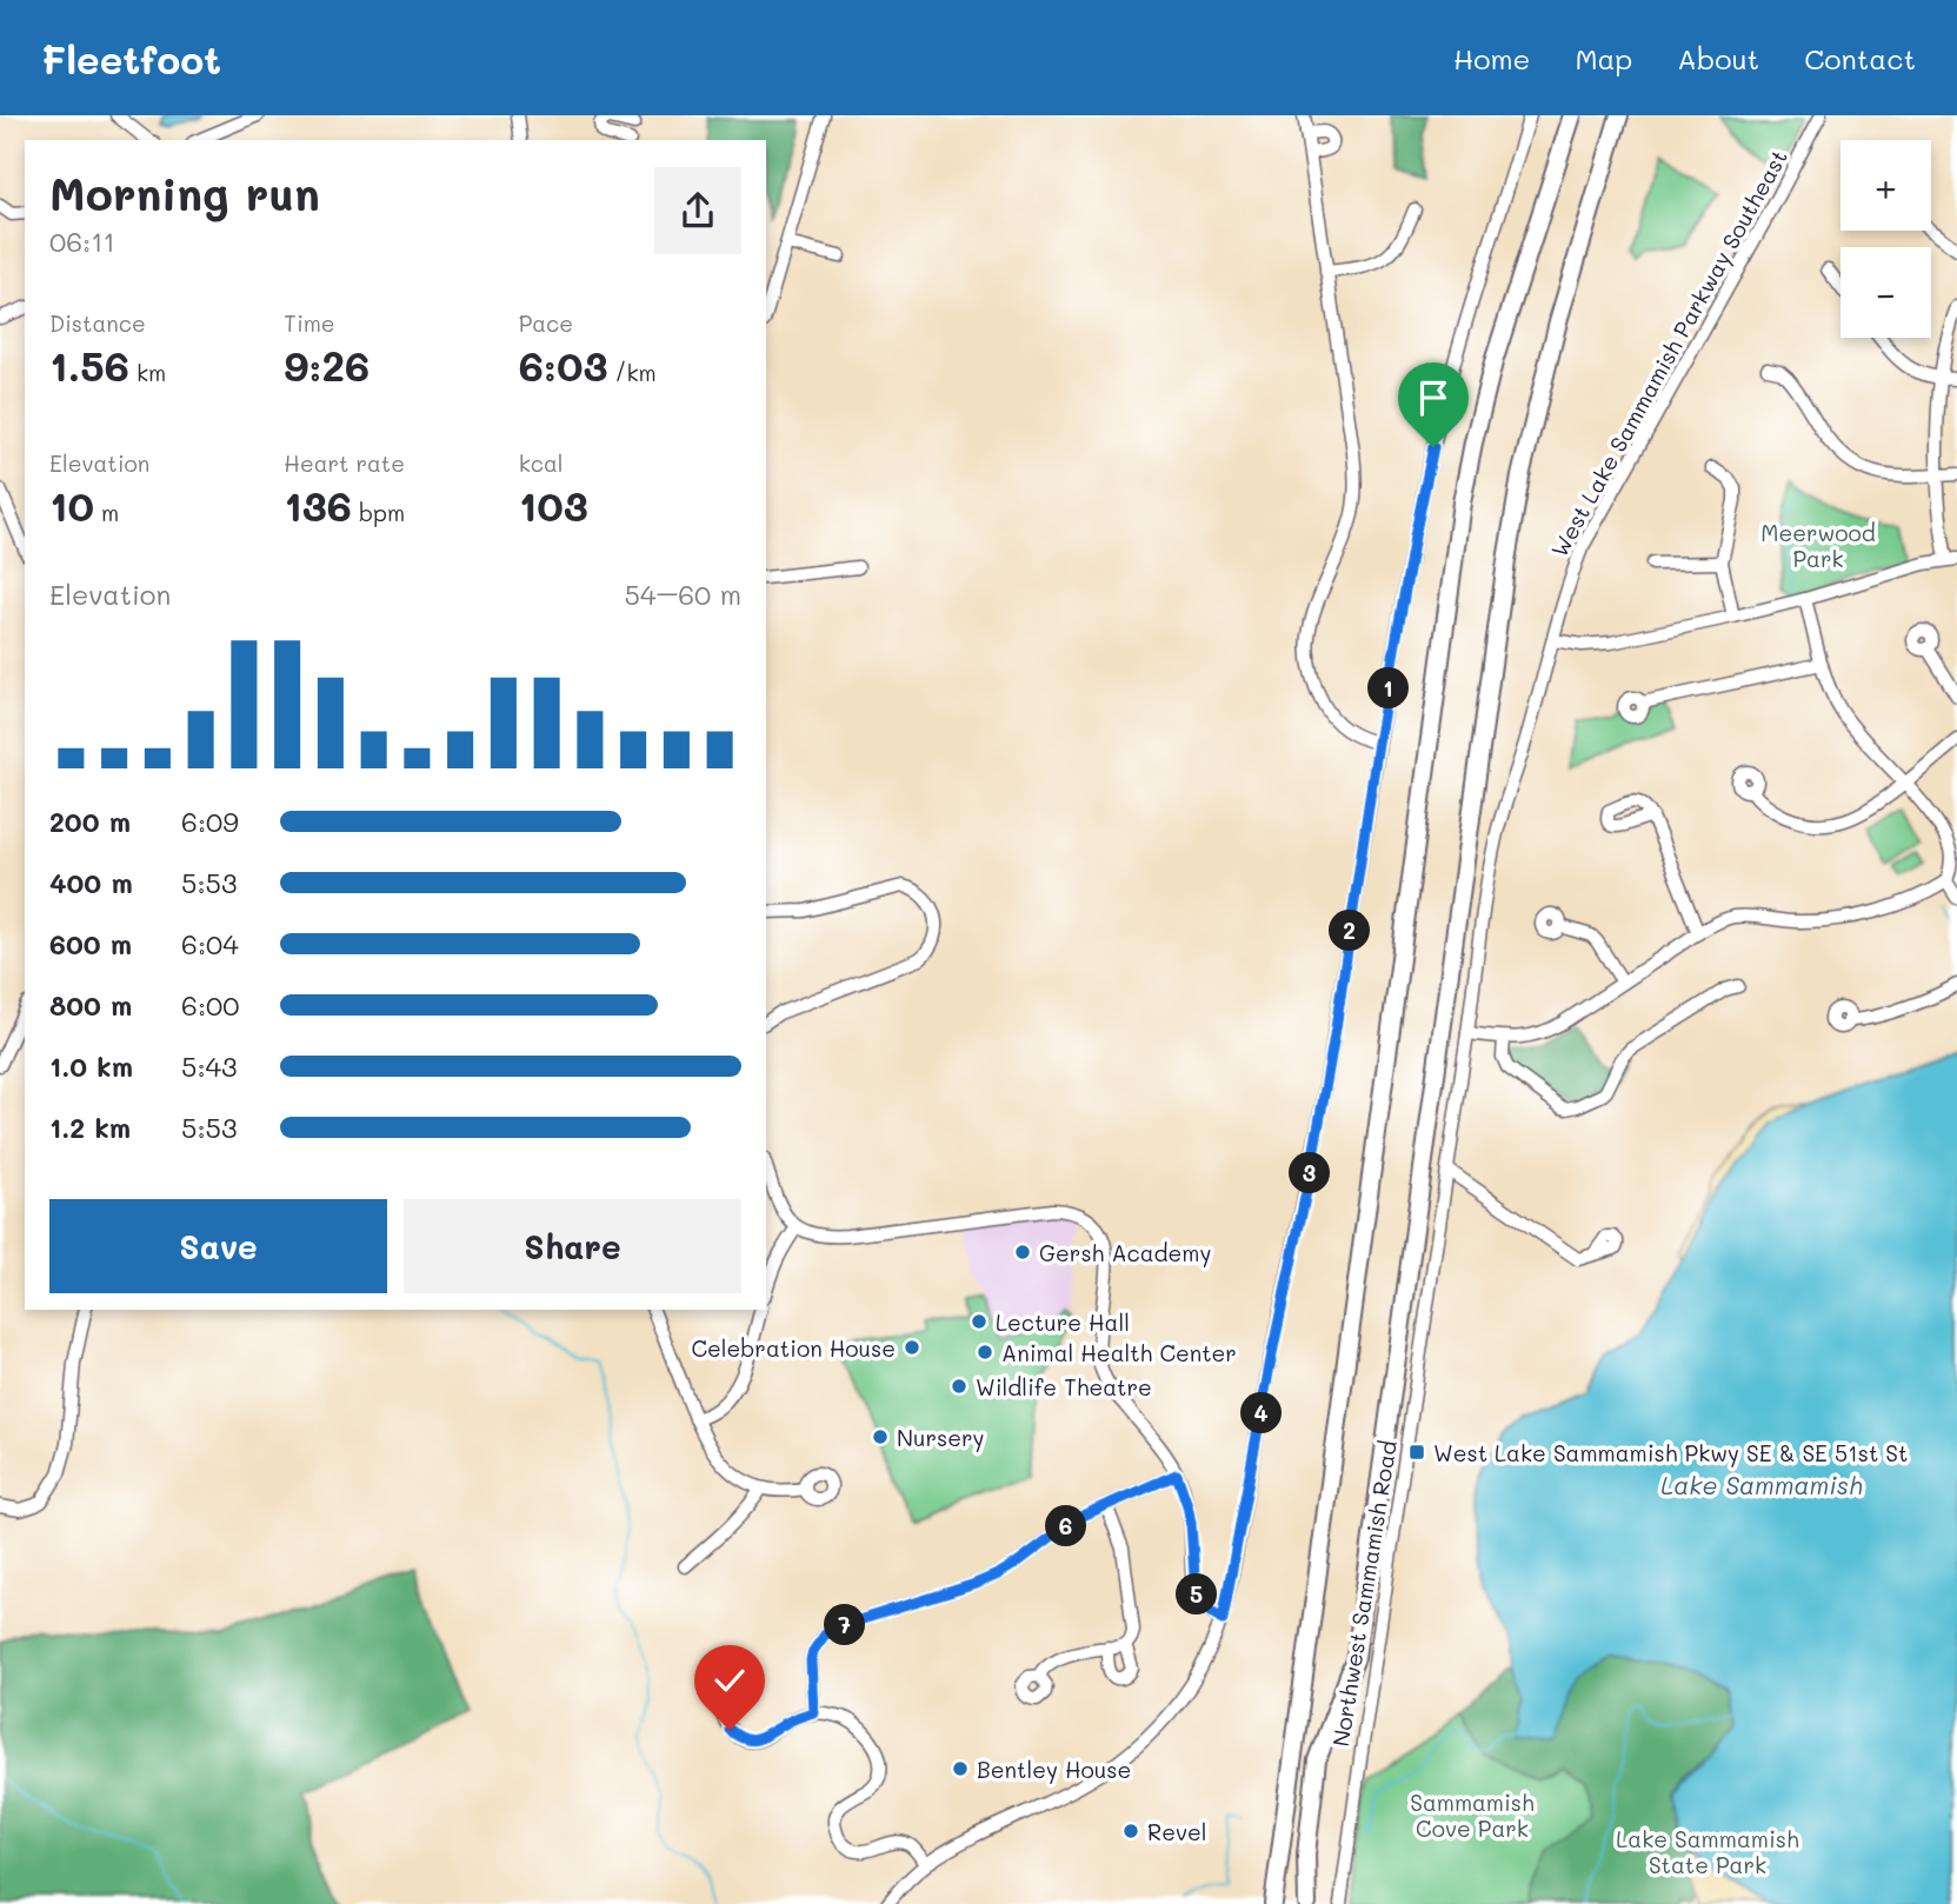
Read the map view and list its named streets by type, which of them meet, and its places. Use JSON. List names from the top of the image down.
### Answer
{
  "streets": {
    "street": ["West Lake Sammamish Parkway Southeast", "Northwest Sammamish Road"]
  },
  "crossings": [
    ["West Lake Sammamish Parkway Southeast", "Northwest Sammamish Road"]
  ],
  "water": ["Lake Sammamish"],
  "parks": ["Meerwood Park", "Sammamish Cove Park", "Lake Sammamish State Park"],
  "places": {
    "other": [
      "Gersh Academy",
      "Lecture Hall",
      "Celebration House",
      "Animal Health Center",
      "Wildlife Theatre",
      "Nursery",
      "Bentley House",
      "Revel"
    ],
    "transit": ["West Lake Sammamish Pkwy SE & SE 51st St"]
  },
  "page": {
    "header": "Fleetfoot",
    "nav": [
      "Home",
      "Map",
      "About",
      "Contact"
    ],
    "map_buttons": ["+", "−"],
    "heading": ["Morning run", "06:11"],
    "stats": [
      ["Distance", "1.56 km"],
      ["Time", "9:26"],
      ["Pace", "6:03 /km"],
      ["Elevation", "10 m"],
      ["Heart rate", "136 bpm"],
      ["kcal", "103"]
    ],
    "chart": ["Elevation", "54–60 m"],
    "pins": [
      "1",
      "2",
      "3",
      "4",
      "6",
      "5",
      "7"
    ],
    "list": [
      {
        "name": "200 m",
        "note": "6:09"
      },
      {
        "name": "400 m",
        "note": "5:53"
      },
      {
        "name": "600 m",
        "note": "6:04"
      },
      {
        "name": "800 m",
        "note": "6:00"
      },
      {
        "name": "1.0 km",
        "note": "5:43"
      },
      {
        "name": "1.2 km",
        "note": "5:53"
      }
    ],
    "buttons": ["Save", "Share"]
  }
}
